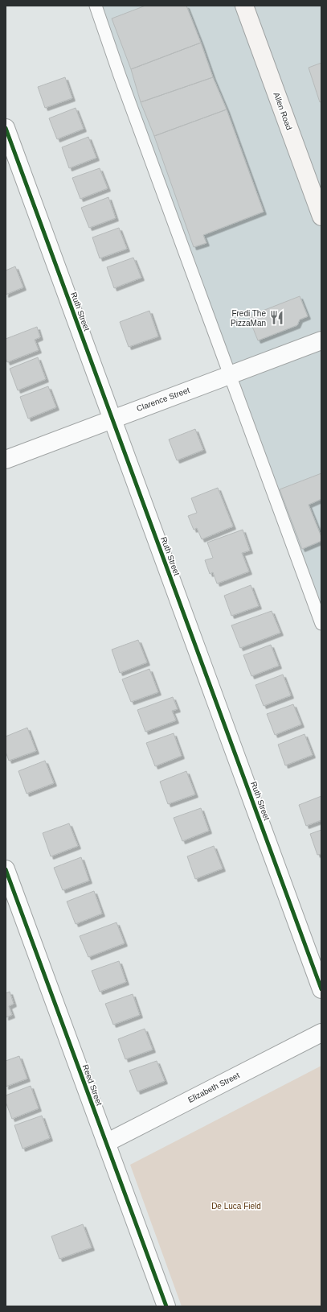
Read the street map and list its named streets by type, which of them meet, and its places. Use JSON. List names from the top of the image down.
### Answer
{
  "streets": {
    "main road": ["Allen Road"],
    "street": [
      "Ruth Street",
      "Clarence Street",
      "Reed Street",
      "Elizabeth Street"
    ]
  },
  "crossings": [
    ["Ruth Street", "Clarence Street"],
    ["Reed Street", "Elizabeth Street"]
  ],
  "parks": ["De Luca Field"],
  "places": {
    "restaurant": ["Fredi The PizzaMan"]
  }
}
